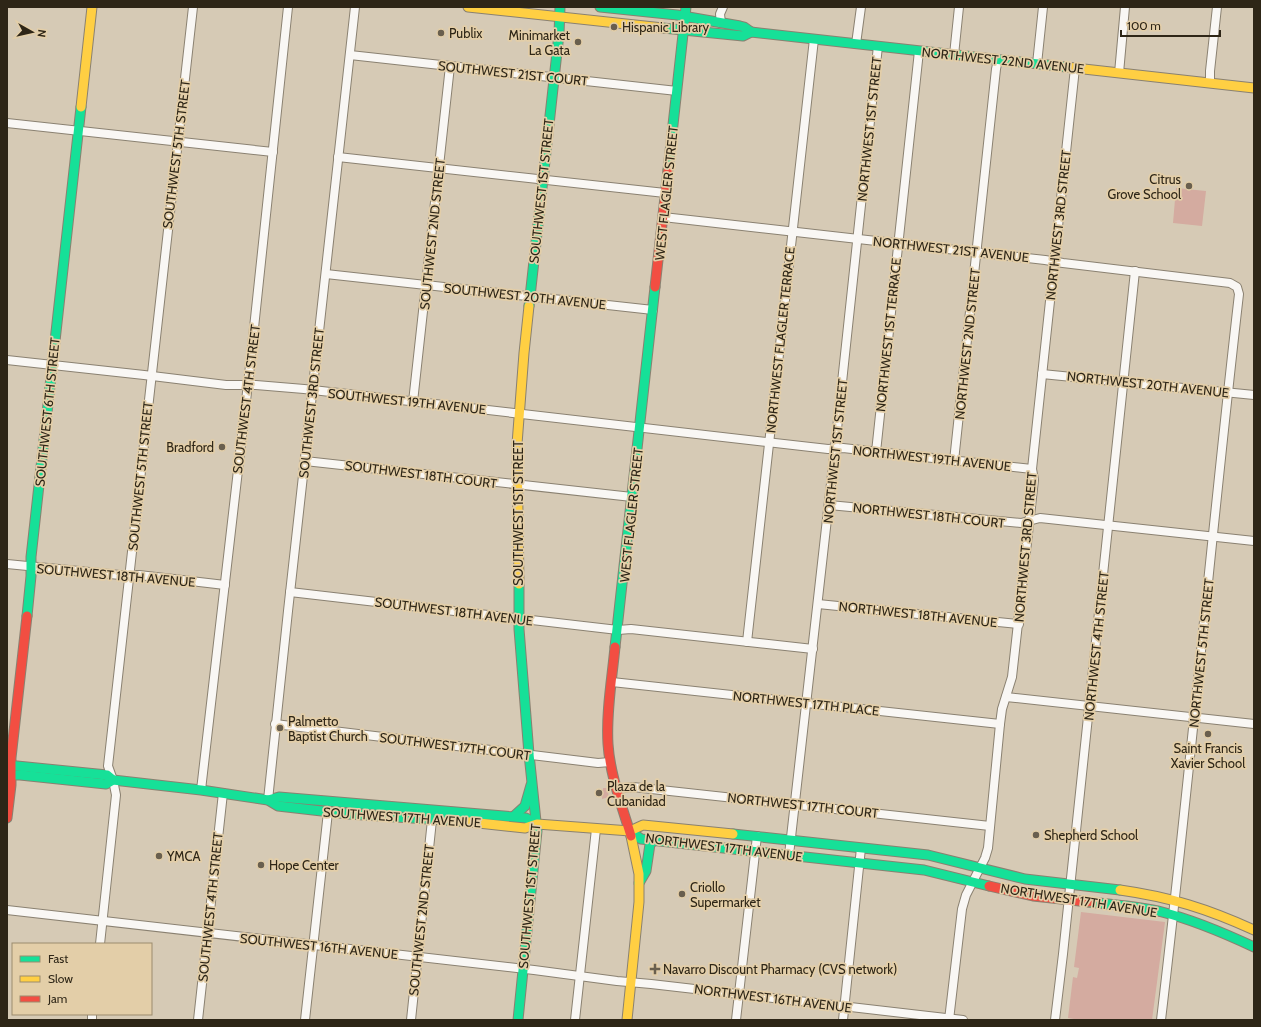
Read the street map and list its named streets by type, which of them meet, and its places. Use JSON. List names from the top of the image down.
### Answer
{
  "streets": {
    "main road": [
      "NORTHWEST 22ND AVENUE",
      "SOUTHWEST 1ST STREET",
      "WEST FLAGLER STREET",
      "SOUTHWEST 6TH STREET",
      "SOUTHWEST 17TH AVENUE",
      "NORTHWEST 17TH AVENUE"
    ],
    "street": [
      "SOUTHWEST 21ST COURT",
      "NORTHWEST 1ST STREET",
      "SOUTHWEST 5TH STREET",
      "NORTHWEST 3RD STREET",
      "SOUTHWEST 2ND STREET",
      "NORTHWEST 21ST AVENUE",
      "SOUTHWEST 20TH AVENUE",
      "NORTHWEST 1ST TERRACE",
      "NORTHWEST FLAGLER TERRACE",
      "NORTHWEST 2ND STREET",
      "NORTHWEST 20TH AVENUE",
      "SOUTHWEST 4TH STREET",
      "SOUTHWEST 19TH AVENUE",
      "SOUTHWEST 3RD STREET",
      "NORTHWEST 19TH AVENUE",
      "SOUTHWEST 18TH COURT",
      "NORTHWEST 18TH COURT",
      "SOUTHWEST 18TH AVENUE",
      "NORTHWEST 18TH AVENUE",
      "NORTHWEST 4TH STREET",
      "NORTHWEST 5TH STREET",
      "NORTHWEST 17TH PLACE",
      "SOUTHWEST 17TH COURT",
      "NORTHWEST 17TH COURT",
      "SOUTHWEST 16TH AVENUE",
      "NORTHWEST 16TH AVENUE"
    ]
  },
  "crossings": [
    ["NORTHWEST 22ND AVENUE", "NORTHWEST 1ST STREET"],
    ["NORTHWEST 22ND AVENUE", "SOUTHWEST 1ST STREET"],
    ["NORTHWEST 22ND AVENUE", "WEST FLAGLER STREET"],
    ["NORTHWEST 22ND AVENUE", "NORTHWEST 3RD STREET"],
    ["NORTHWEST 22ND AVENUE", "NORTHWEST 1ST TERRACE"],
    ["NORTHWEST 22ND AVENUE", "NORTHWEST FLAGLER TERRACE"],
    ["NORTHWEST 22ND AVENUE", "NORTHWEST 2ND STREET"],
    ["SOUTHWEST 21ST COURT", "SOUTHWEST 1ST STREET"],
    ["SOUTHWEST 21ST COURT", "WEST FLAGLER STREET"],
    ["SOUTHWEST 21ST COURT", "SOUTHWEST 2ND STREET"],
    ["SOUTHWEST 21ST COURT", "SOUTHWEST 3RD STREET"],
    ["NORTHWEST 1ST STREET", "NORTHWEST 21ST AVENUE"],
    ["NORTHWEST 1ST STREET", "NORTHWEST 19TH AVENUE"],
    ["NORTHWEST 1ST STREET", "NORTHWEST 18TH COURT"],
    ["NORTHWEST 1ST STREET", "NORTHWEST 18TH AVENUE"],
    ["NORTHWEST 1ST STREET", "NORTHWEST 17TH PLACE"],
    ["NORTHWEST 1ST STREET", "NORTHWEST 17TH COURT"],
    ["NORTHWEST 1ST STREET", "NORTHWEST 17TH AVENUE"],
    ["SOUTHWEST 5TH STREET", "SOUTHWEST 19TH AVENUE"],
    ["SOUTHWEST 5TH STREET", "SOUTHWEST 18TH AVENUE"],
    ["SOUTHWEST 5TH STREET", "SOUTHWEST 17TH AVENUE"],
    ["SOUTHWEST 5TH STREET", "SOUTHWEST 16TH AVENUE"],
    ["SOUTHWEST 1ST STREET", "SOUTHWEST 20TH AVENUE"],
    ["SOUTHWEST 1ST STREET", "SOUTHWEST 19TH AVENUE"],
    ["SOUTHWEST 1ST STREET", "SOUTHWEST 18TH COURT"],
    ["SOUTHWEST 1ST STREET", "SOUTHWEST 18TH AVENUE"],
    ["SOUTHWEST 1ST STREET", "SOUTHWEST 17TH COURT"],
    ["SOUTHWEST 1ST STREET", "SOUTHWEST 17TH AVENUE"],
    ["SOUTHWEST 1ST STREET", "SOUTHWEST 16TH AVENUE"],
    ["WEST FLAGLER STREET", "NORTHWEST 21ST AVENUE"],
    ["WEST FLAGLER STREET", "SOUTHWEST 20TH AVENUE"],
    ["WEST FLAGLER STREET", "SOUTHWEST 19TH AVENUE"],
    ["WEST FLAGLER STREET", "NORTHWEST 19TH AVENUE"],
    ["WEST FLAGLER STREET", "SOUTHWEST 18TH COURT"],
    ["WEST FLAGLER STREET", "SOUTHWEST 18TH AVENUE"],
    ["WEST FLAGLER STREET", "NORTHWEST 17TH PLACE"],
    ["WEST FLAGLER STREET", "SOUTHWEST 17TH COURT"],
    ["WEST FLAGLER STREET", "NORTHWEST 17TH COURT"],
    ["WEST FLAGLER STREET", "SOUTHWEST 17TH AVENUE"],
    ["WEST FLAGLER STREET", "NORTHWEST 17TH AVENUE"],
    ["WEST FLAGLER STREET", "SOUTHWEST 16TH AVENUE"],
    ["WEST FLAGLER STREET", "NORTHWEST 16TH AVENUE"],
    ["NORTHWEST 3RD STREET", "NORTHWEST 21ST AVENUE"],
    ["NORTHWEST 3RD STREET", "NORTHWEST 20TH AVENUE"],
    ["NORTHWEST 3RD STREET", "NORTHWEST 19TH AVENUE"],
    ["NORTHWEST 3RD STREET", "NORTHWEST 18TH COURT"],
    ["NORTHWEST 3RD STREET", "NORTHWEST 18TH AVENUE"],
    ["NORTHWEST 3RD STREET", "NORTHWEST 17TH PLACE"],
    ["NORTHWEST 3RD STREET", "NORTHWEST 17TH COURT"],
    ["NORTHWEST 3RD STREET", "NORTHWEST 17TH AVENUE"],
    ["NORTHWEST 3RD STREET", "NORTHWEST 16TH AVENUE"],
    ["SOUTHWEST 2ND STREET", "SOUTHWEST 20TH AVENUE"],
    ["SOUTHWEST 2ND STREET", "SOUTHWEST 19TH AVENUE"],
    ["SOUTHWEST 2ND STREET", "SOUTHWEST 17TH AVENUE"],
    ["SOUTHWEST 2ND STREET", "SOUTHWEST 16TH AVENUE"],
    ["NORTHWEST 21ST AVENUE", "NORTHWEST 1ST TERRACE"],
    ["NORTHWEST 21ST AVENUE", "NORTHWEST FLAGLER TERRACE"],
    ["NORTHWEST 21ST AVENUE", "NORTHWEST 2ND STREET"],
    ["NORTHWEST 21ST AVENUE", "NORTHWEST 4TH STREET"],
    ["NORTHWEST 21ST AVENUE", "NORTHWEST 5TH STREET"],
    ["SOUTHWEST 20TH AVENUE", "SOUTHWEST 3RD STREET"],
    ["NORTHWEST 1ST TERRACE", "NORTHWEST 19TH AVENUE"],
    ["NORTHWEST FLAGLER TERRACE", "NORTHWEST 19TH AVENUE"],
    ["NORTHWEST 2ND STREET", "NORTHWEST 19TH AVENUE"],
    ["NORTHWEST 20TH AVENUE", "NORTHWEST 4TH STREET"],
    ["NORTHWEST 20TH AVENUE", "NORTHWEST 5TH STREET"],
    ["SOUTHWEST 4TH STREET", "SOUTHWEST 19TH AVENUE"],
    ["SOUTHWEST 4TH STREET", "SOUTHWEST 18TH AVENUE"],
    ["SOUTHWEST 4TH STREET", "SOUTHWEST 17TH AVENUE"],
    ["SOUTHWEST 4TH STREET", "SOUTHWEST 16TH AVENUE"],
    ["SOUTHWEST 19TH AVENUE", "SOUTHWEST 3RD STREET"],
    ["SOUTHWEST 19TH AVENUE", "SOUTHWEST 6TH STREET"],
    ["SOUTHWEST 19TH AVENUE", "NORTHWEST 19TH AVENUE"],
    ["SOUTHWEST 3RD STREET", "SOUTHWEST 18TH COURT"],
    ["SOUTHWEST 3RD STREET", "SOUTHWEST 18TH AVENUE"],
    ["SOUTHWEST 3RD STREET", "SOUTHWEST 17TH COURT"],
    ["SOUTHWEST 3RD STREET", "SOUTHWEST 17TH AVENUE"],
    ["SOUTHWEST 6TH STREET", "SOUTHWEST 18TH AVENUE"],
    ["SOUTHWEST 6TH STREET", "SOUTHWEST 17TH AVENUE"],
    ["NORTHWEST 4TH STREET", "NORTHWEST 17TH AVENUE"],
    ["NORTHWEST 5TH STREET", "NORTHWEST 17TH AVENUE"],
    ["SOUTHWEST 17TH AVENUE", "NORTHWEST 17TH AVENUE"],
    ["SOUTHWEST 16TH AVENUE", "NORTHWEST 16TH AVENUE"]
  ],
  "places": {
    "other": [
      "Hispanic Library",
      "Publix",
      "Minimarket La Gata",
      "Citrus Grove School",
      "Bradford",
      "Palmetto Baptist Church",
      "Saint Francis Xavier School",
      "Plaza de la Cubanidad",
      "Shepherd School",
      "YMCA",
      "Hope Center",
      "Criollo Supermarket"
    ],
    "health": ["Navarro Discount Pharmacy (CVS network)"]
  },
  "legend": ["Fast", "Slow", "Jam"],
  "scale_bar": "100 m",
  "north": "right"
}
